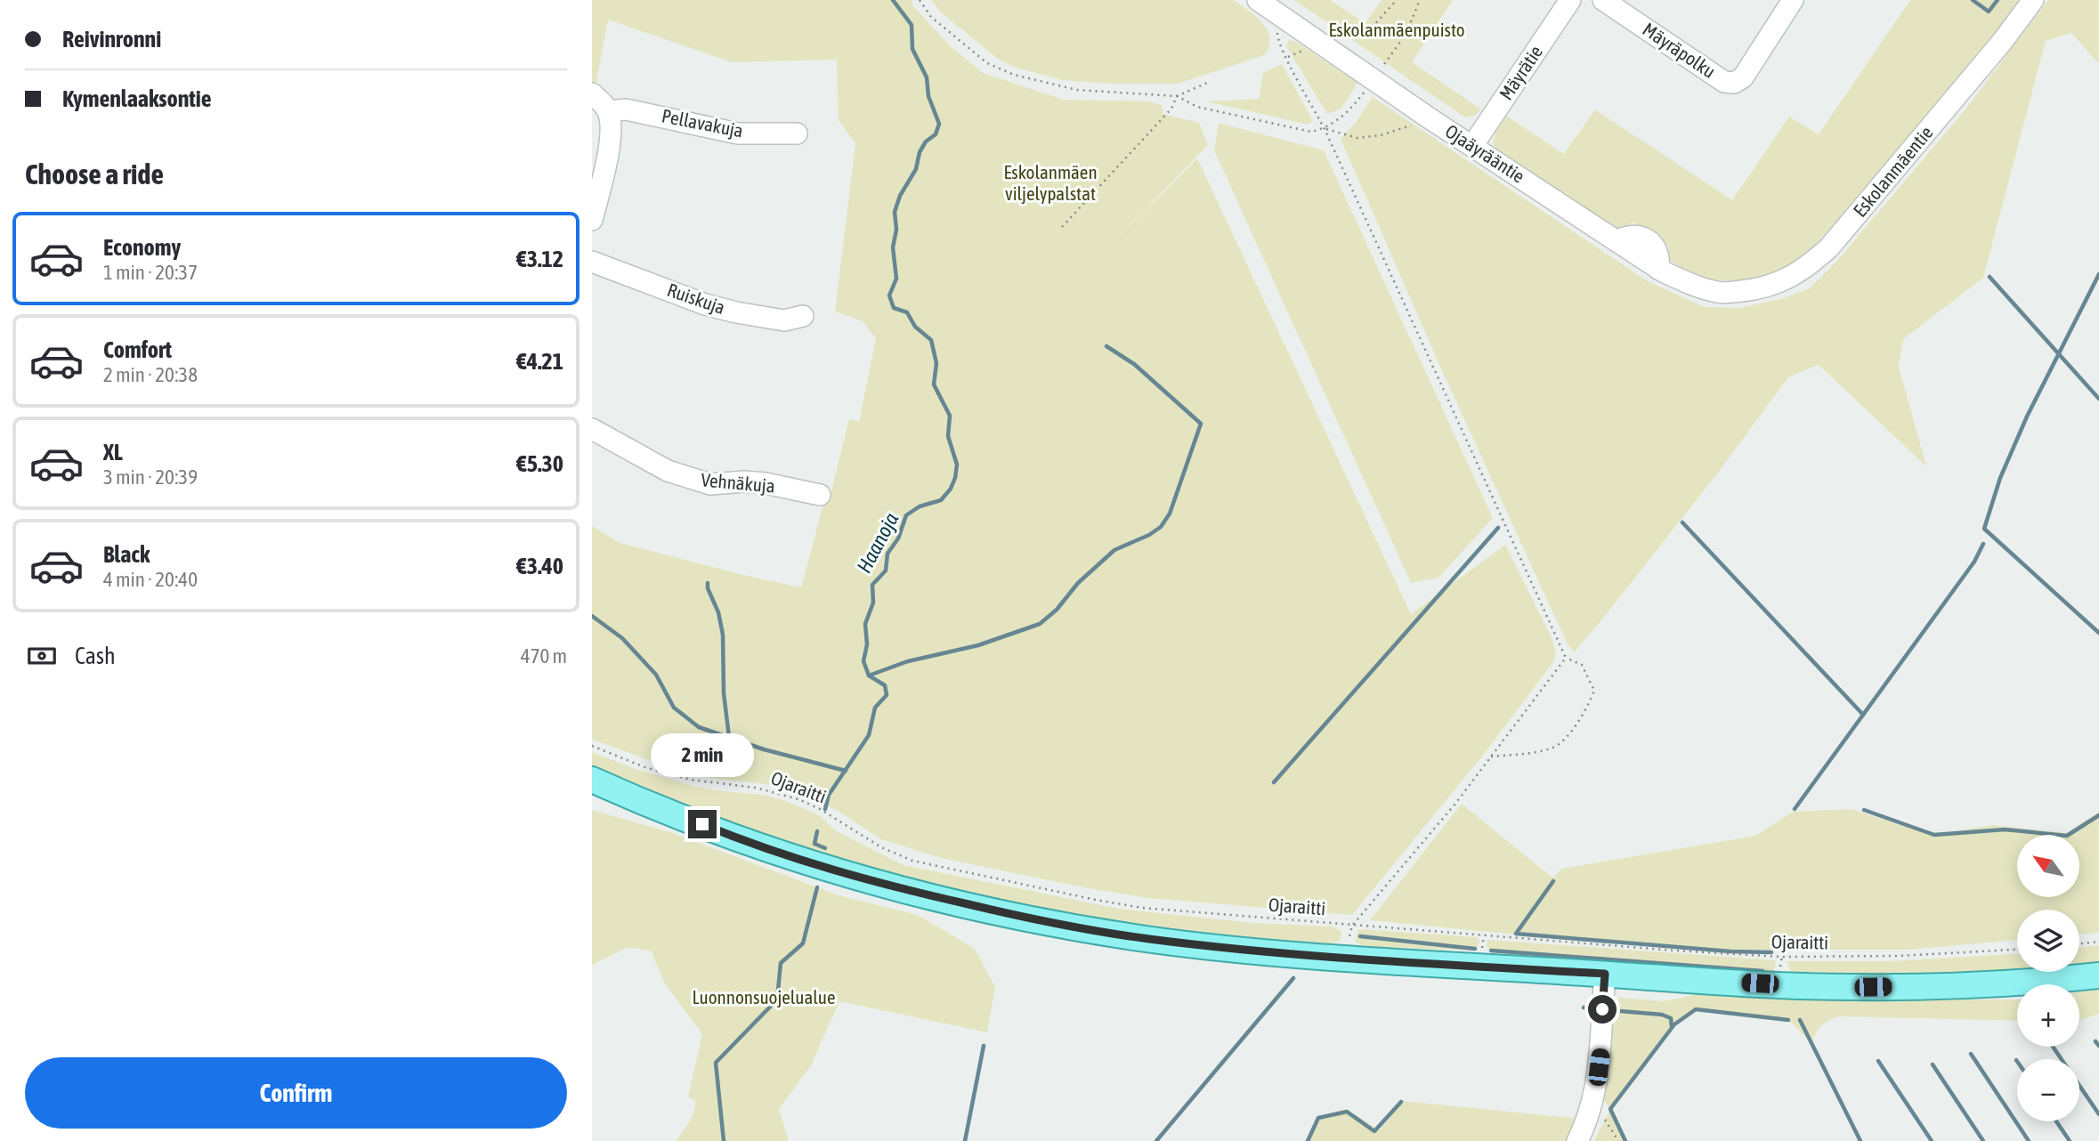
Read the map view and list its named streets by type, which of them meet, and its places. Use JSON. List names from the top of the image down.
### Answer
{
  "streets": {
    "street": [
      "Mäyräpolku",
      "Mäyrätie",
      "Pellavakuja",
      "Ojaäyrääntie",
      "Eskolanmäentie",
      "Ruiskuja",
      "Vehnäkuja"
    ],
    "path": ["Ojaraitti"]
  },
  "crossings": [
    ["Mäyrätie", "Ojaäyrääntie"],
    ["Ojaäyrääntie", "Eskolanmäentie"]
  ],
  "water": ["Haanoja"],
  "parks": ["Eskolanmäenpuisto", "Eskolanmäen viljelypalstat", "Luonnonsuojelualue"],
  "north": "top left",
  "page": {
    "banner": ["Reivinronni", "Kymenlaaksontie"],
    "heading": "Choose a ride",
    "list": [
      {
        "name": "Economy",
        "note": "1 min · 20:37",
        "value": "€3.12"
      },
      {
        "name": "Comfort",
        "note": "2 min · 20:38",
        "value": "€4.21"
      },
      {
        "name": "XL",
        "note": "3 min · 20:39",
        "value": "€5.30"
      },
      {
        "name": "Black",
        "note": "4 min · 20:40",
        "value": "€3.40"
      }
    ],
    "pay": ["Cash", "470 m"],
    "bubble": "2 min",
    "map_buttons": ["+", "−"],
    "buttons": "Confirm"
  }
}
